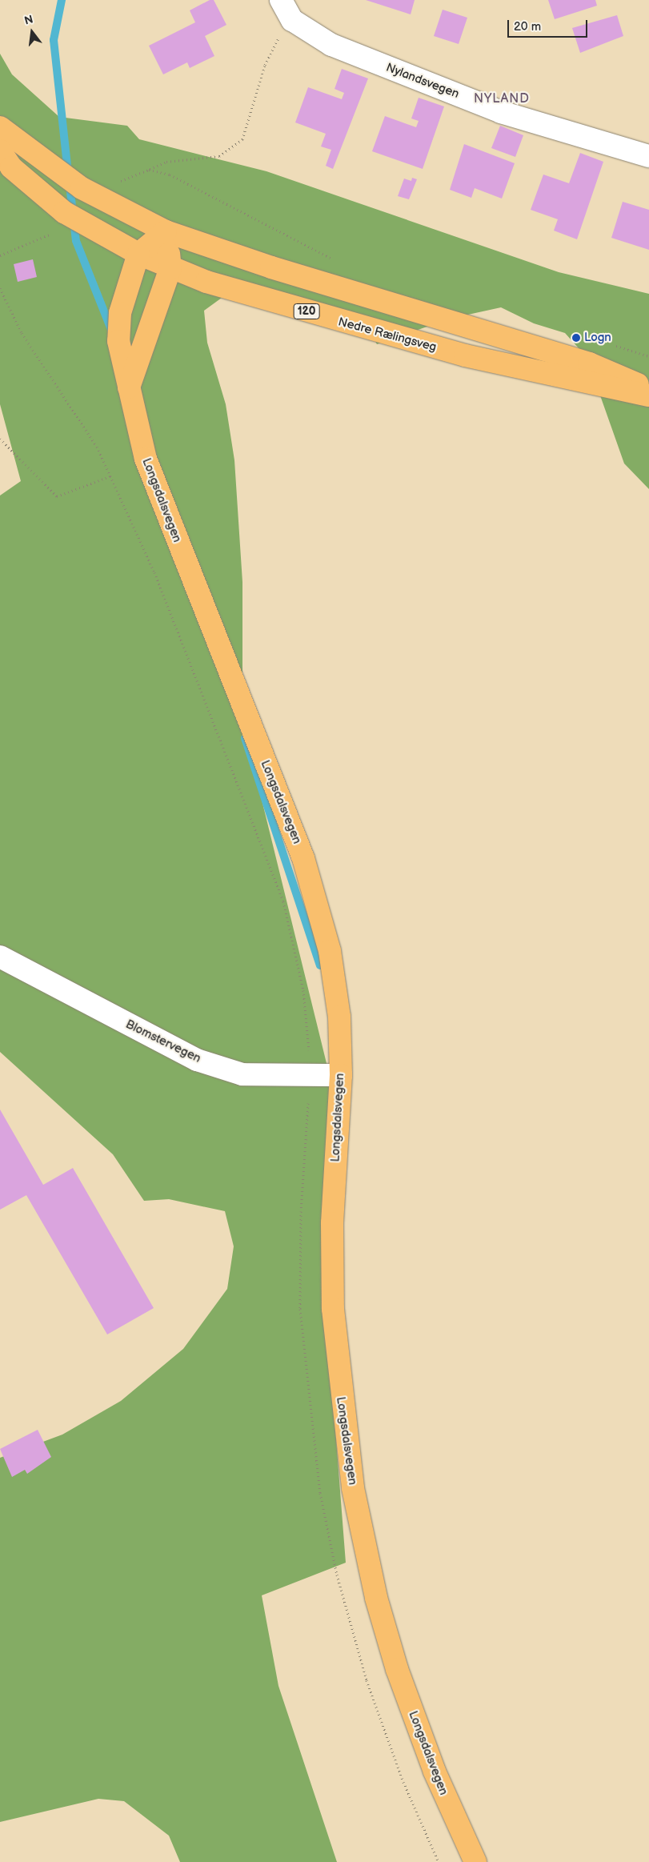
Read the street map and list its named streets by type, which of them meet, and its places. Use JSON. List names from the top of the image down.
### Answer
{
  "streets": {
    "main road": ["120", "Nedre Rælingsveg", "Longsdalsvegen"],
    "street": ["Nylandsvegen", "Blomstervegen"]
  },
  "crossings": [
    ["Nedre Rælingsveg", "Longsdalsvegen"],
    ["Longsdalsvegen", "Blomstervegen"]
  ],
  "districts": ["NYLAND"],
  "places": ["Logn"],
  "scale_bar": "20 m",
  "north": "top"
}
